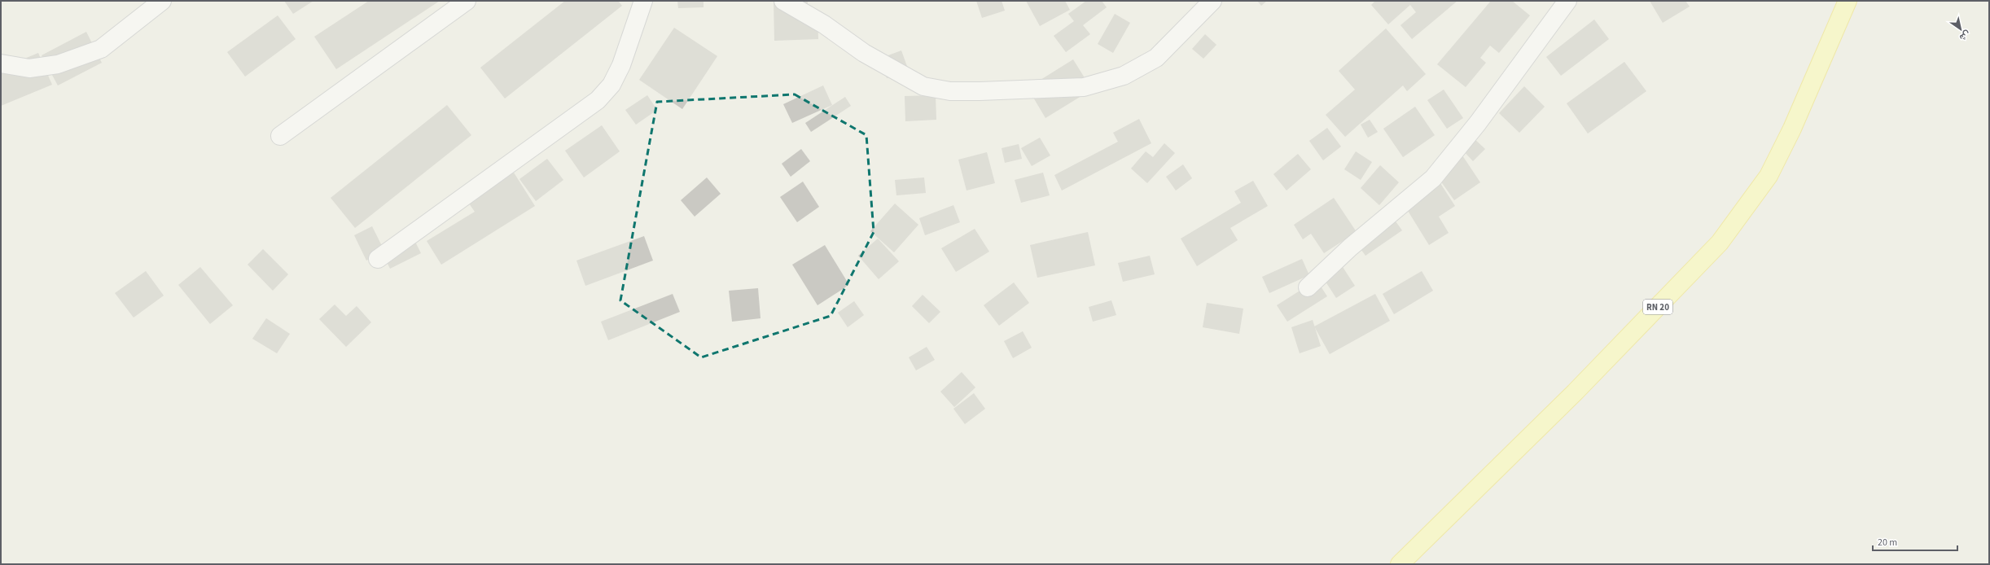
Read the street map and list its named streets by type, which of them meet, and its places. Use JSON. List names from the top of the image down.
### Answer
{
  "streets": {
    "main road": ["RN 20"]
  },
  "scale_bar": "20 m",
  "north": "bottom right"
}
